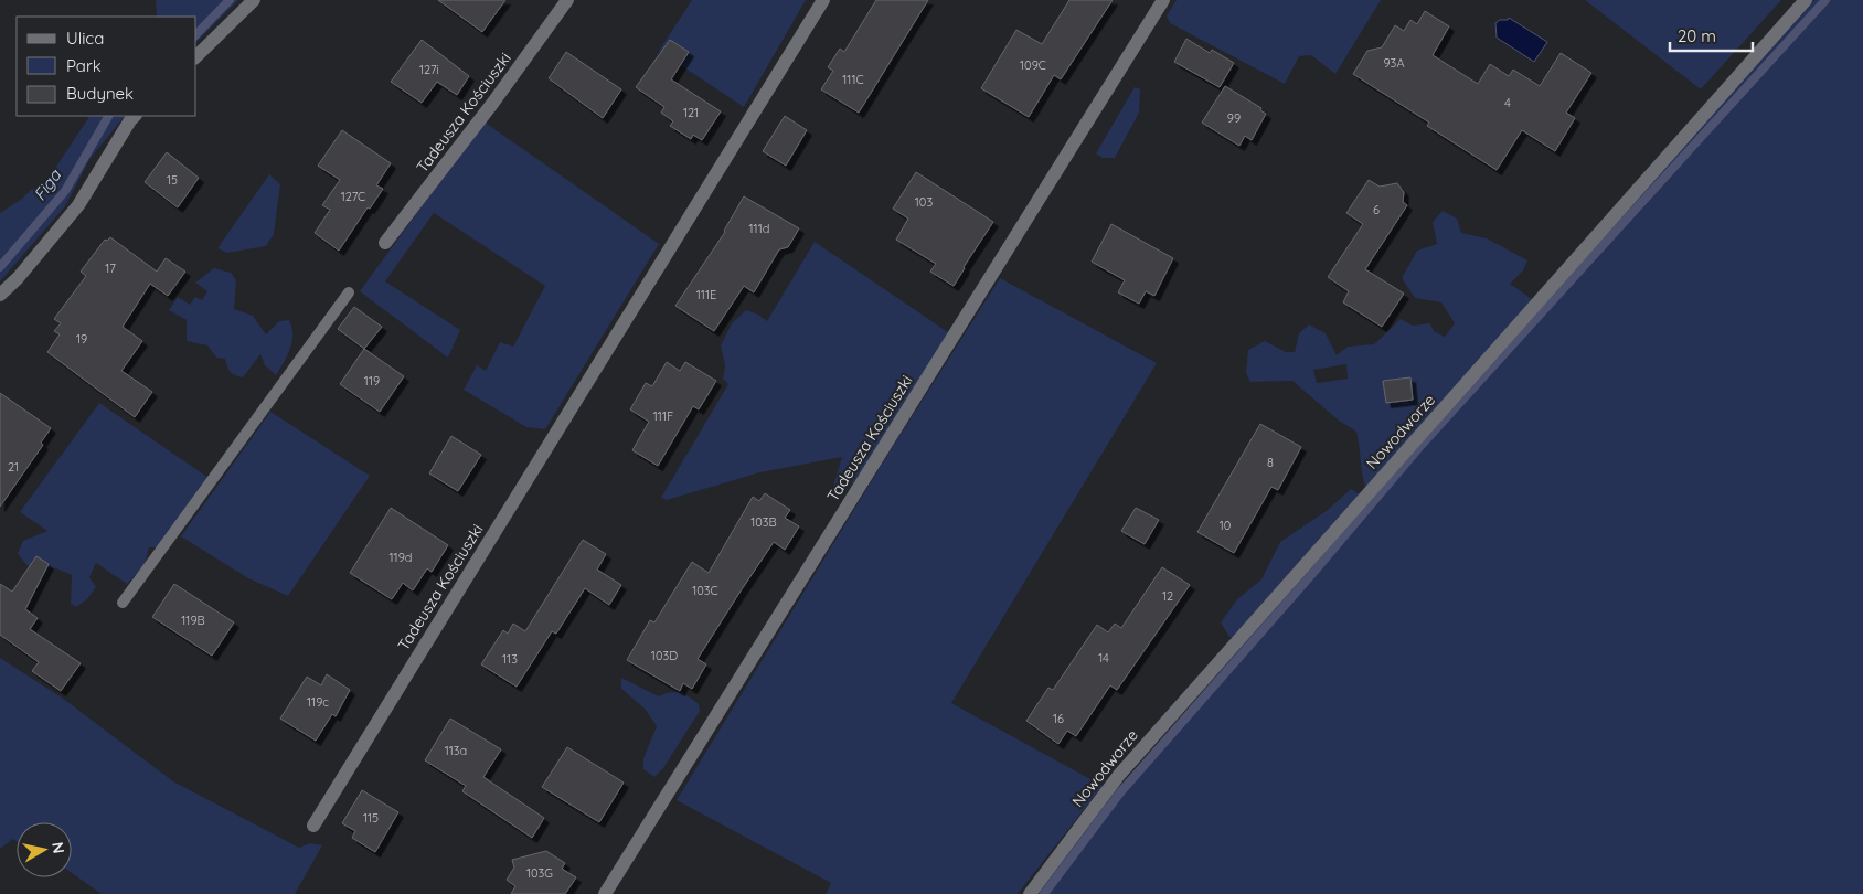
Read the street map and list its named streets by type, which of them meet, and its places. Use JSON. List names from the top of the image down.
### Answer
{
  "streets": {
    "street": ["Tadeusza Kościuszki", "Nowodworze"]
  },
  "water": ["Figa"],
  "house_numbers": [
    "93A",
    "109C",
    "127i",
    "111C",
    "4",
    "121",
    "99",
    "15",
    "127C",
    "103",
    "6",
    "111d",
    "17",
    "111E",
    "19",
    "119",
    "111F",
    "8",
    "21",
    "103B",
    "10",
    "119d",
    "103C",
    "12",
    "119B",
    "103D",
    "14",
    "113",
    "119c",
    "16",
    "113a",
    "115",
    "103G"
  ],
  "legend": ["Ulica", "Park", "Budynek"],
  "scale_bar": "20 m",
  "north": "right"
}
